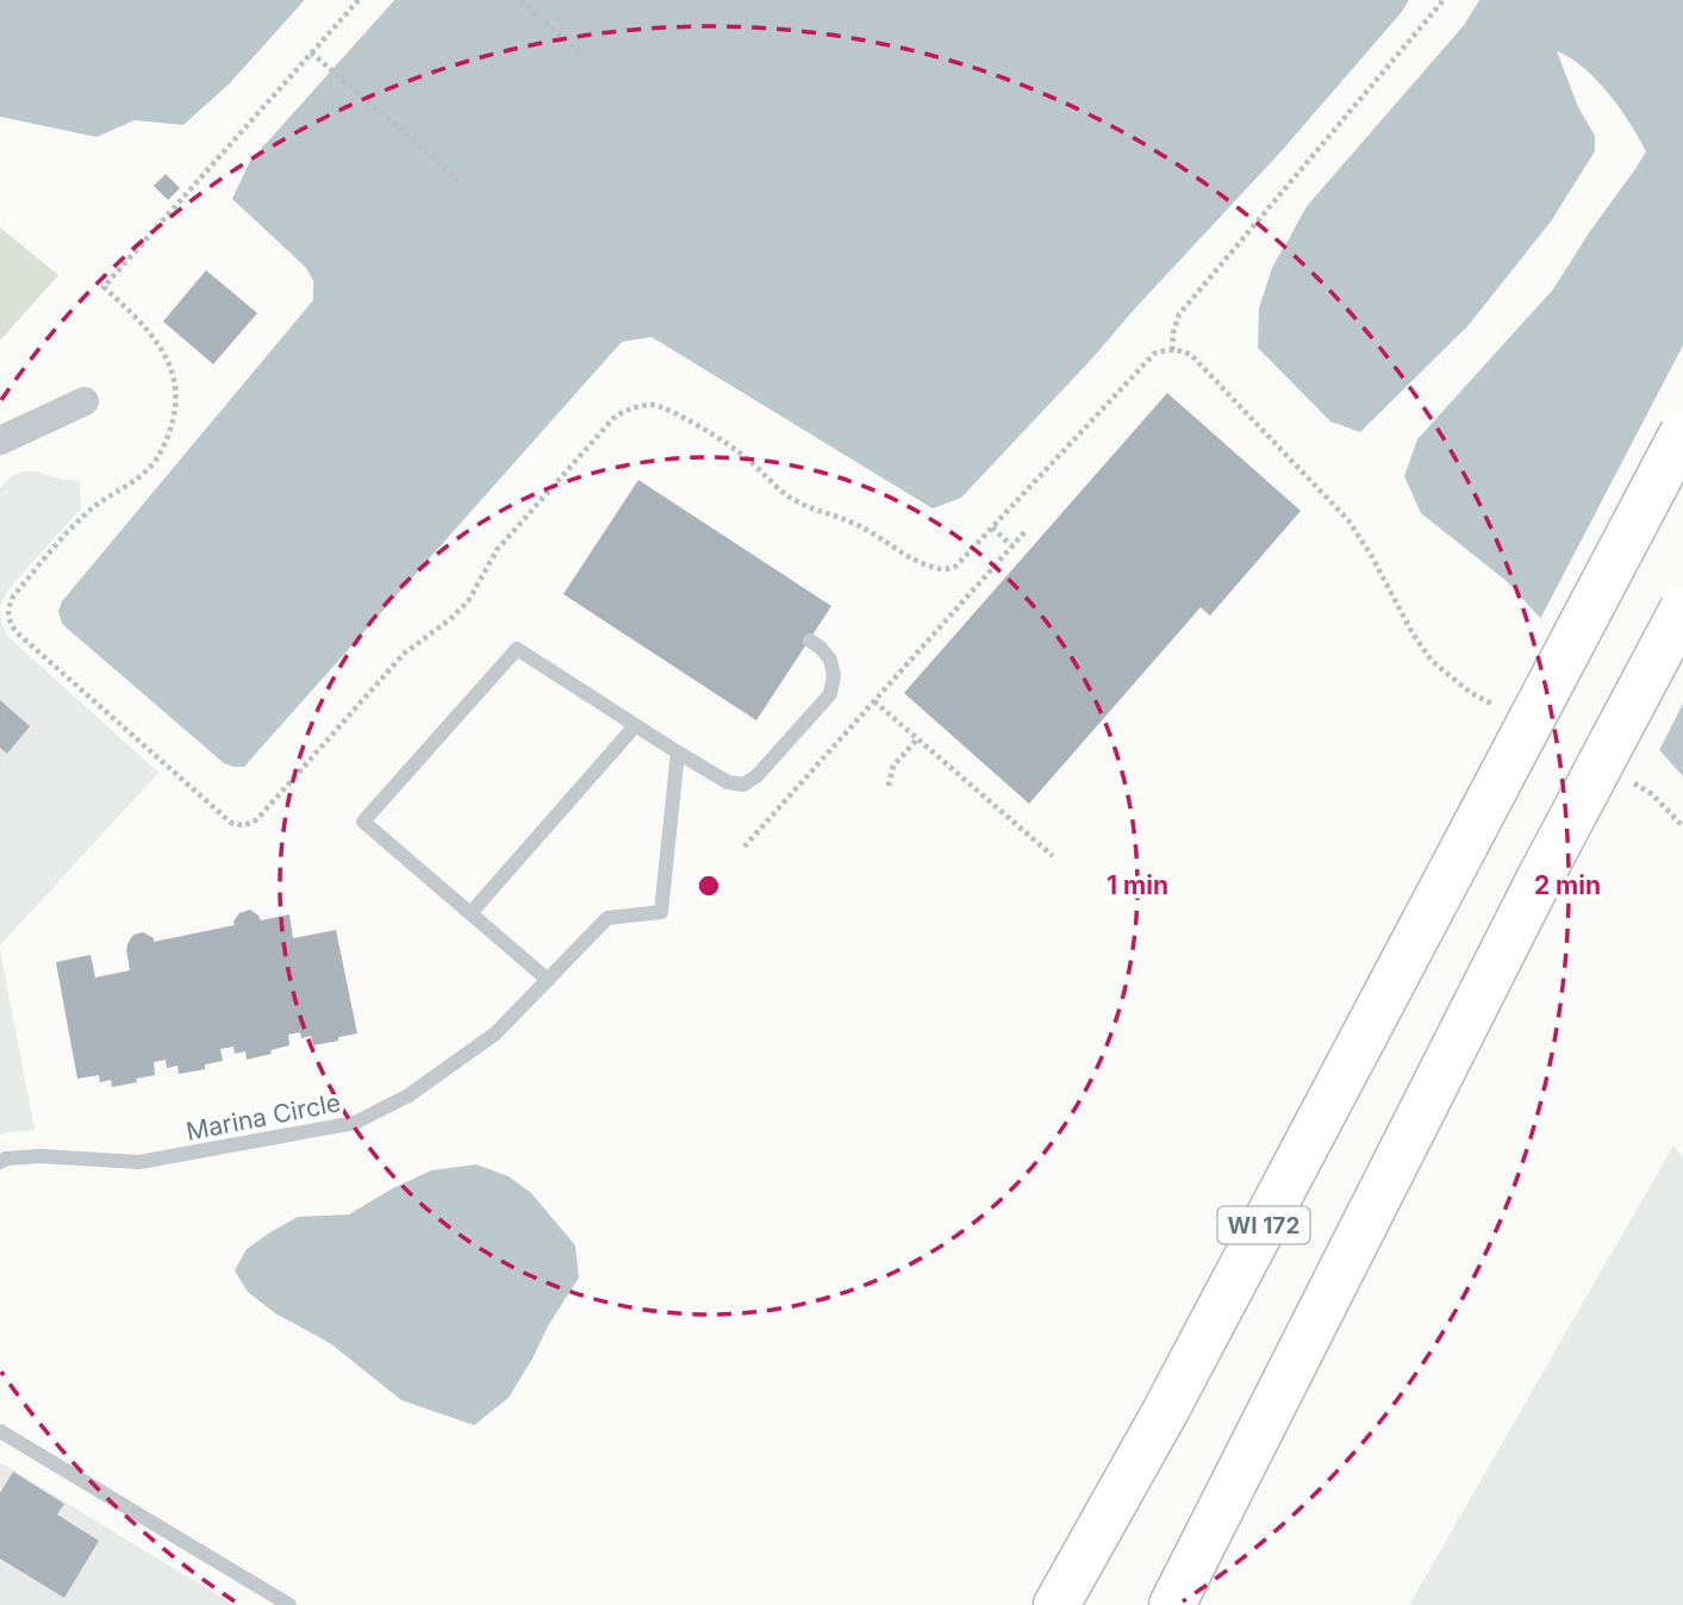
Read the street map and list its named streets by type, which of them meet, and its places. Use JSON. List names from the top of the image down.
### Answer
{
  "streets": {
    "highway": ["WI 172"],
    "lane": ["Marina Circle"]
  },
  "rings": ["1 min", "2 min"]
}
